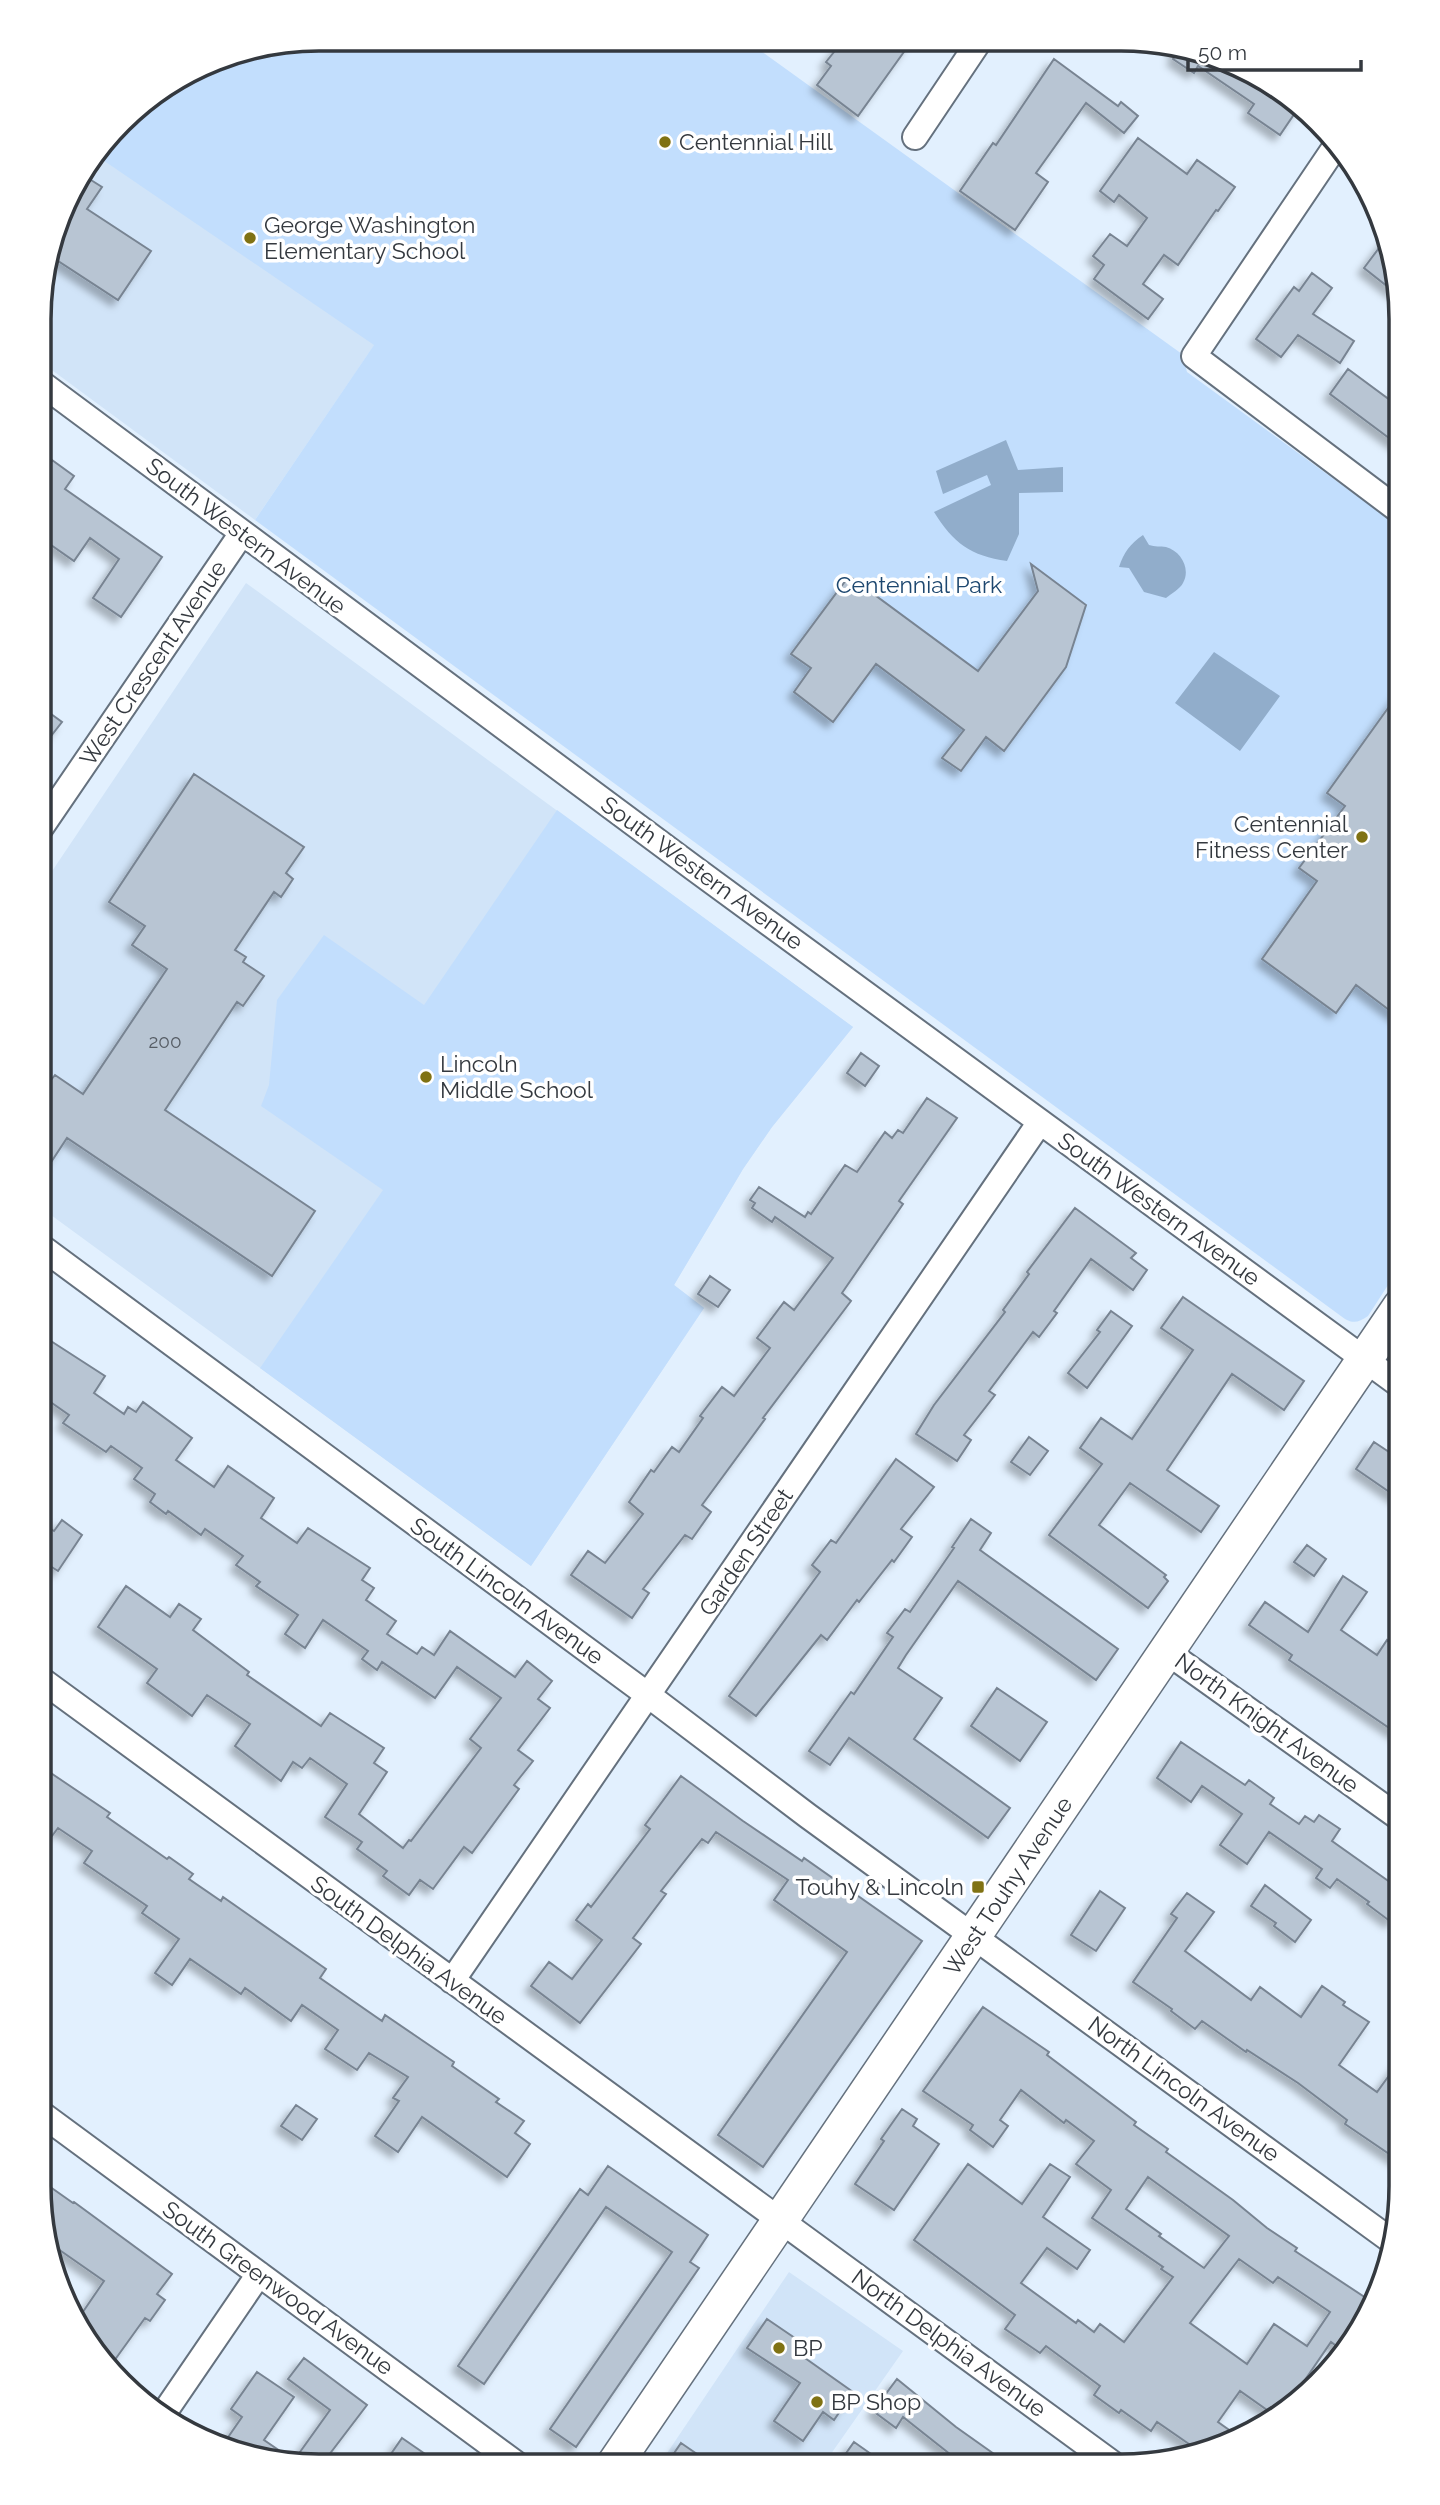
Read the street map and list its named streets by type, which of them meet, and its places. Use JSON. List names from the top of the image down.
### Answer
{
  "streets": {
    "main road": ["West Touhy Avenue"],
    "street": [
      "South Western Avenue",
      "West Crescent Avenue",
      "Garden Street",
      "South Lincoln Avenue",
      "North Knight Avenue",
      "South Delphia Avenue",
      "North Lincoln Avenue",
      "South Greenwood Avenue",
      "North Delphia Avenue"
    ]
  },
  "crossings": [
    ["South Western Avenue", "West Crescent Avenue"],
    ["South Western Avenue", "Garden Street"],
    ["South Western Avenue", "West Touhy Avenue"],
    ["Garden Street", "South Lincoln Avenue"],
    ["Garden Street", "South Delphia Avenue"],
    ["South Lincoln Avenue", "West Touhy Avenue"],
    ["South Lincoln Avenue", "North Lincoln Avenue"],
    ["North Knight Avenue", "West Touhy Avenue"],
    ["West Touhy Avenue", "South Delphia Avenue"],
    ["West Touhy Avenue", "North Lincoln Avenue"],
    ["West Touhy Avenue", "North Delphia Avenue"],
    ["South Delphia Avenue", "North Delphia Avenue"]
  ],
  "parks": ["Centennial Park"],
  "places": {
    "other": [
      "Centennial Hill",
      "George Washington Elementary School",
      "Centennial Fitness Center",
      "Lincoln Middle School",
      "BP",
      "BP Shop"
    ],
    "transit": ["Touhy & Lincoln"]
  },
  "house_numbers": ["200"],
  "scale_bar": "50 m"
}
